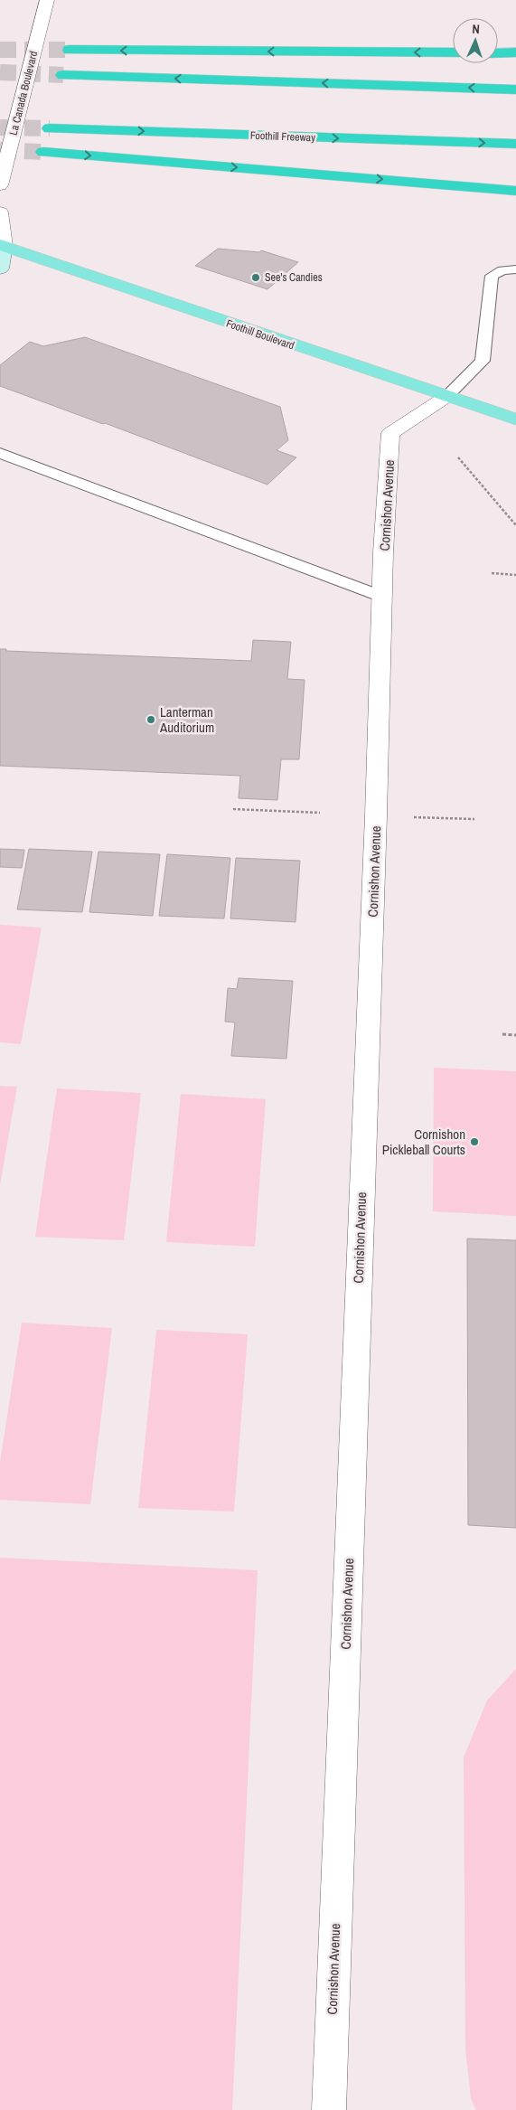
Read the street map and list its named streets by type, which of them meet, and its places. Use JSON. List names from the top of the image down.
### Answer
{
  "streets": {
    "highway": ["Foothill Freeway"],
    "main road": ["Foothill Boulevard"],
    "street": ["La Canada Boulevard", "Cornishon Avenue"]
  },
  "crossings": [
    ["Foothill Boulevard", "Cornishon Avenue"]
  ],
  "places": ["See's Candies", "Lanterman Auditorium", "Cornishon Pickleball Courts"],
  "north": "top"
}
